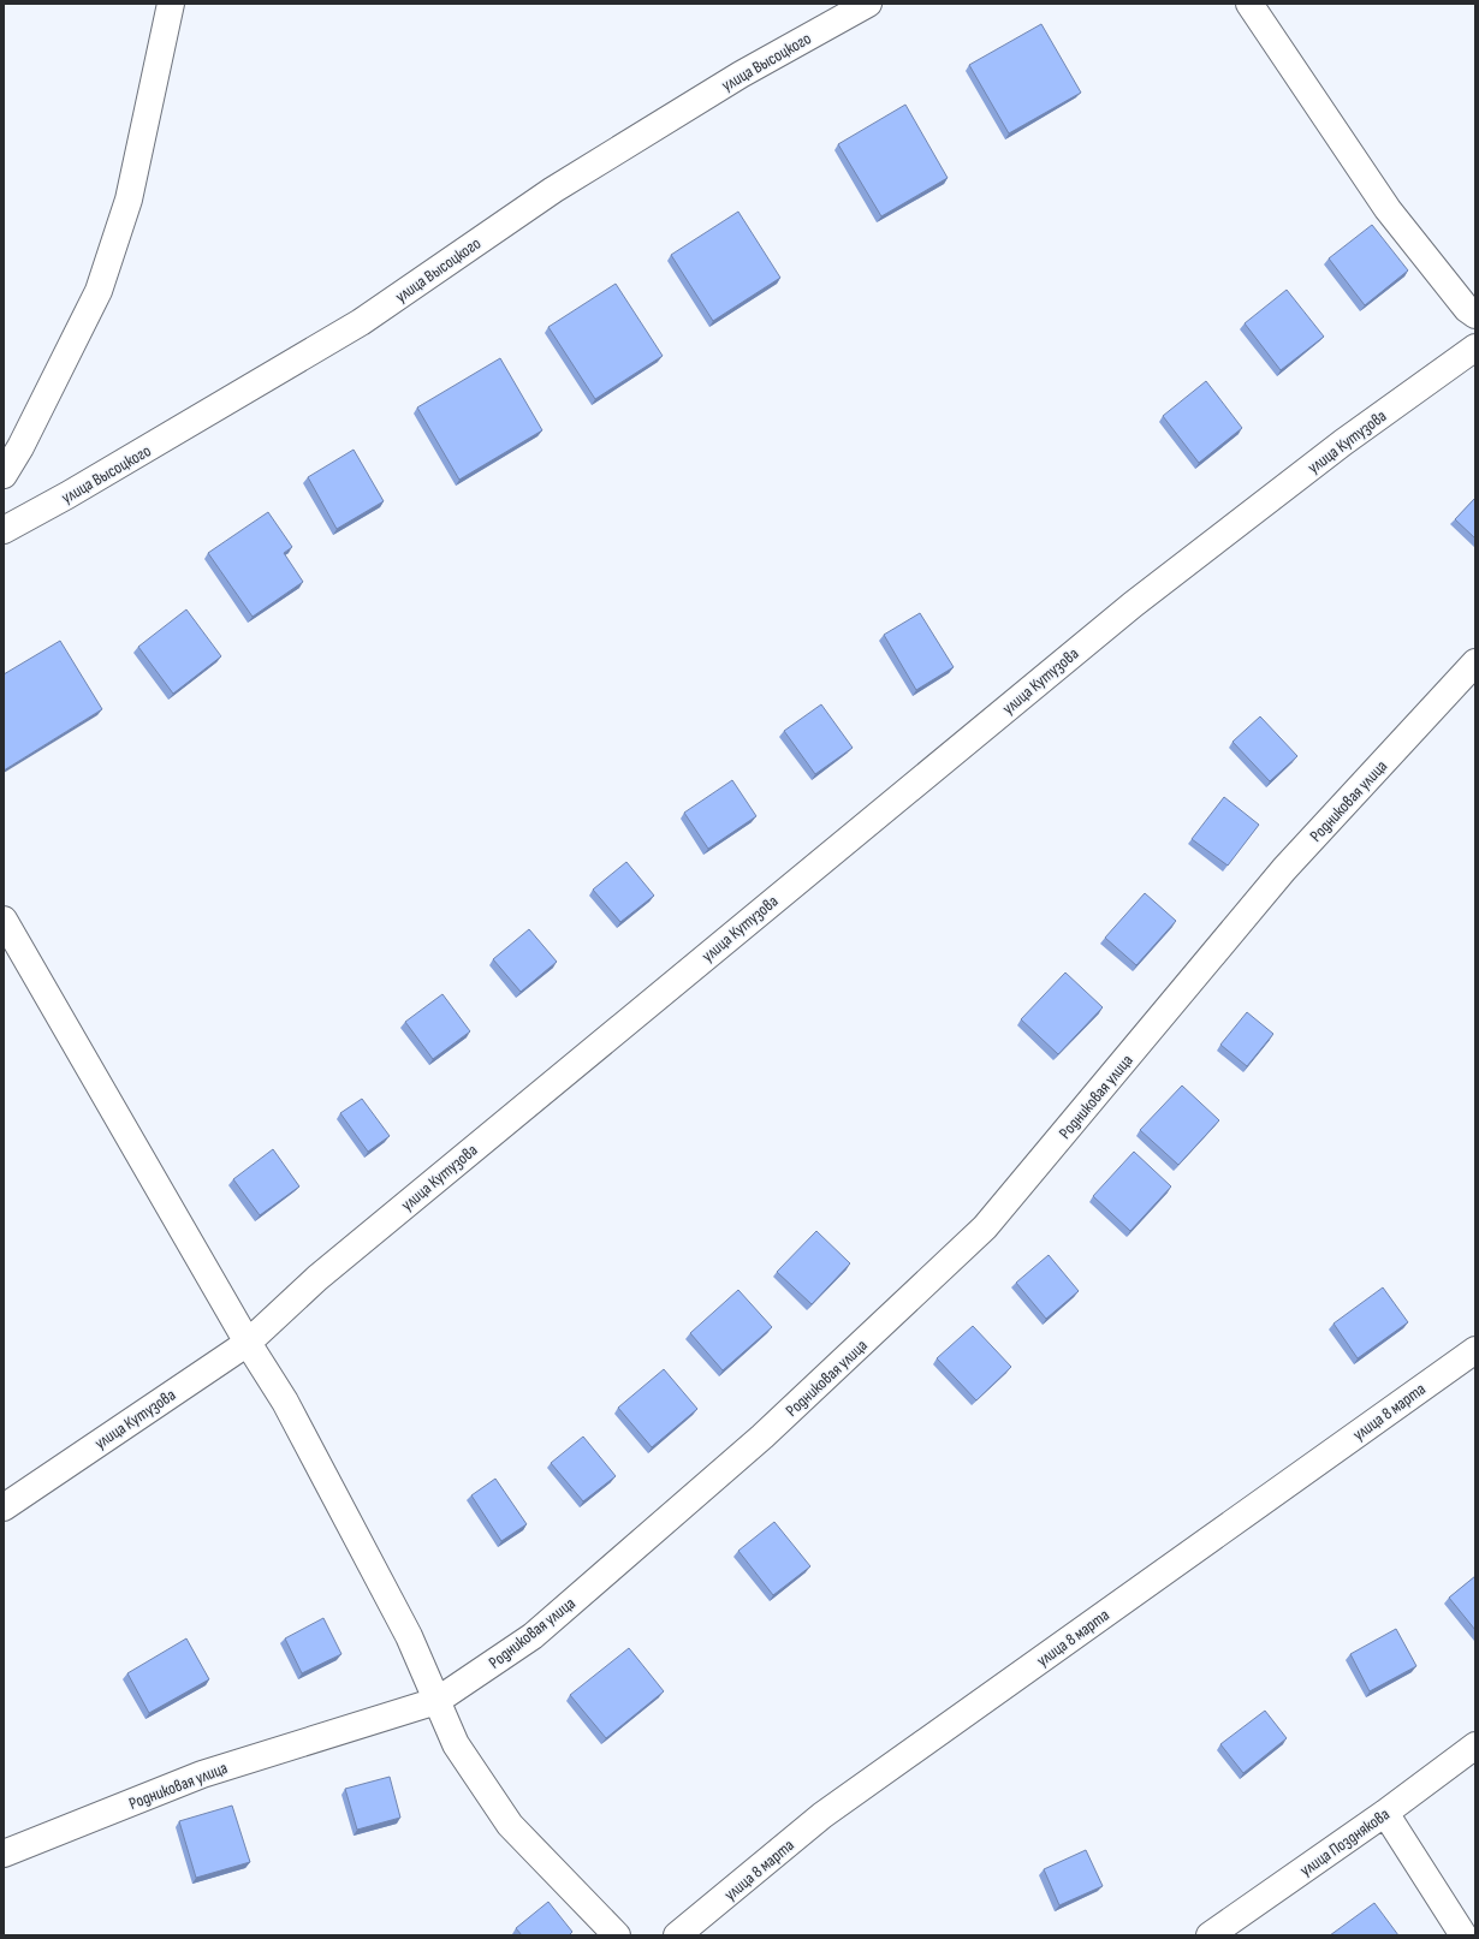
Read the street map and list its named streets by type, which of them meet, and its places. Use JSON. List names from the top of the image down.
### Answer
{
  "streets": {
    "street": [
      "улица Высоцкого",
      "улица Кутузова",
      "Родниковая улица",
      "улица 8 марта",
      "улица Позднякова"
    ]
  }
}
